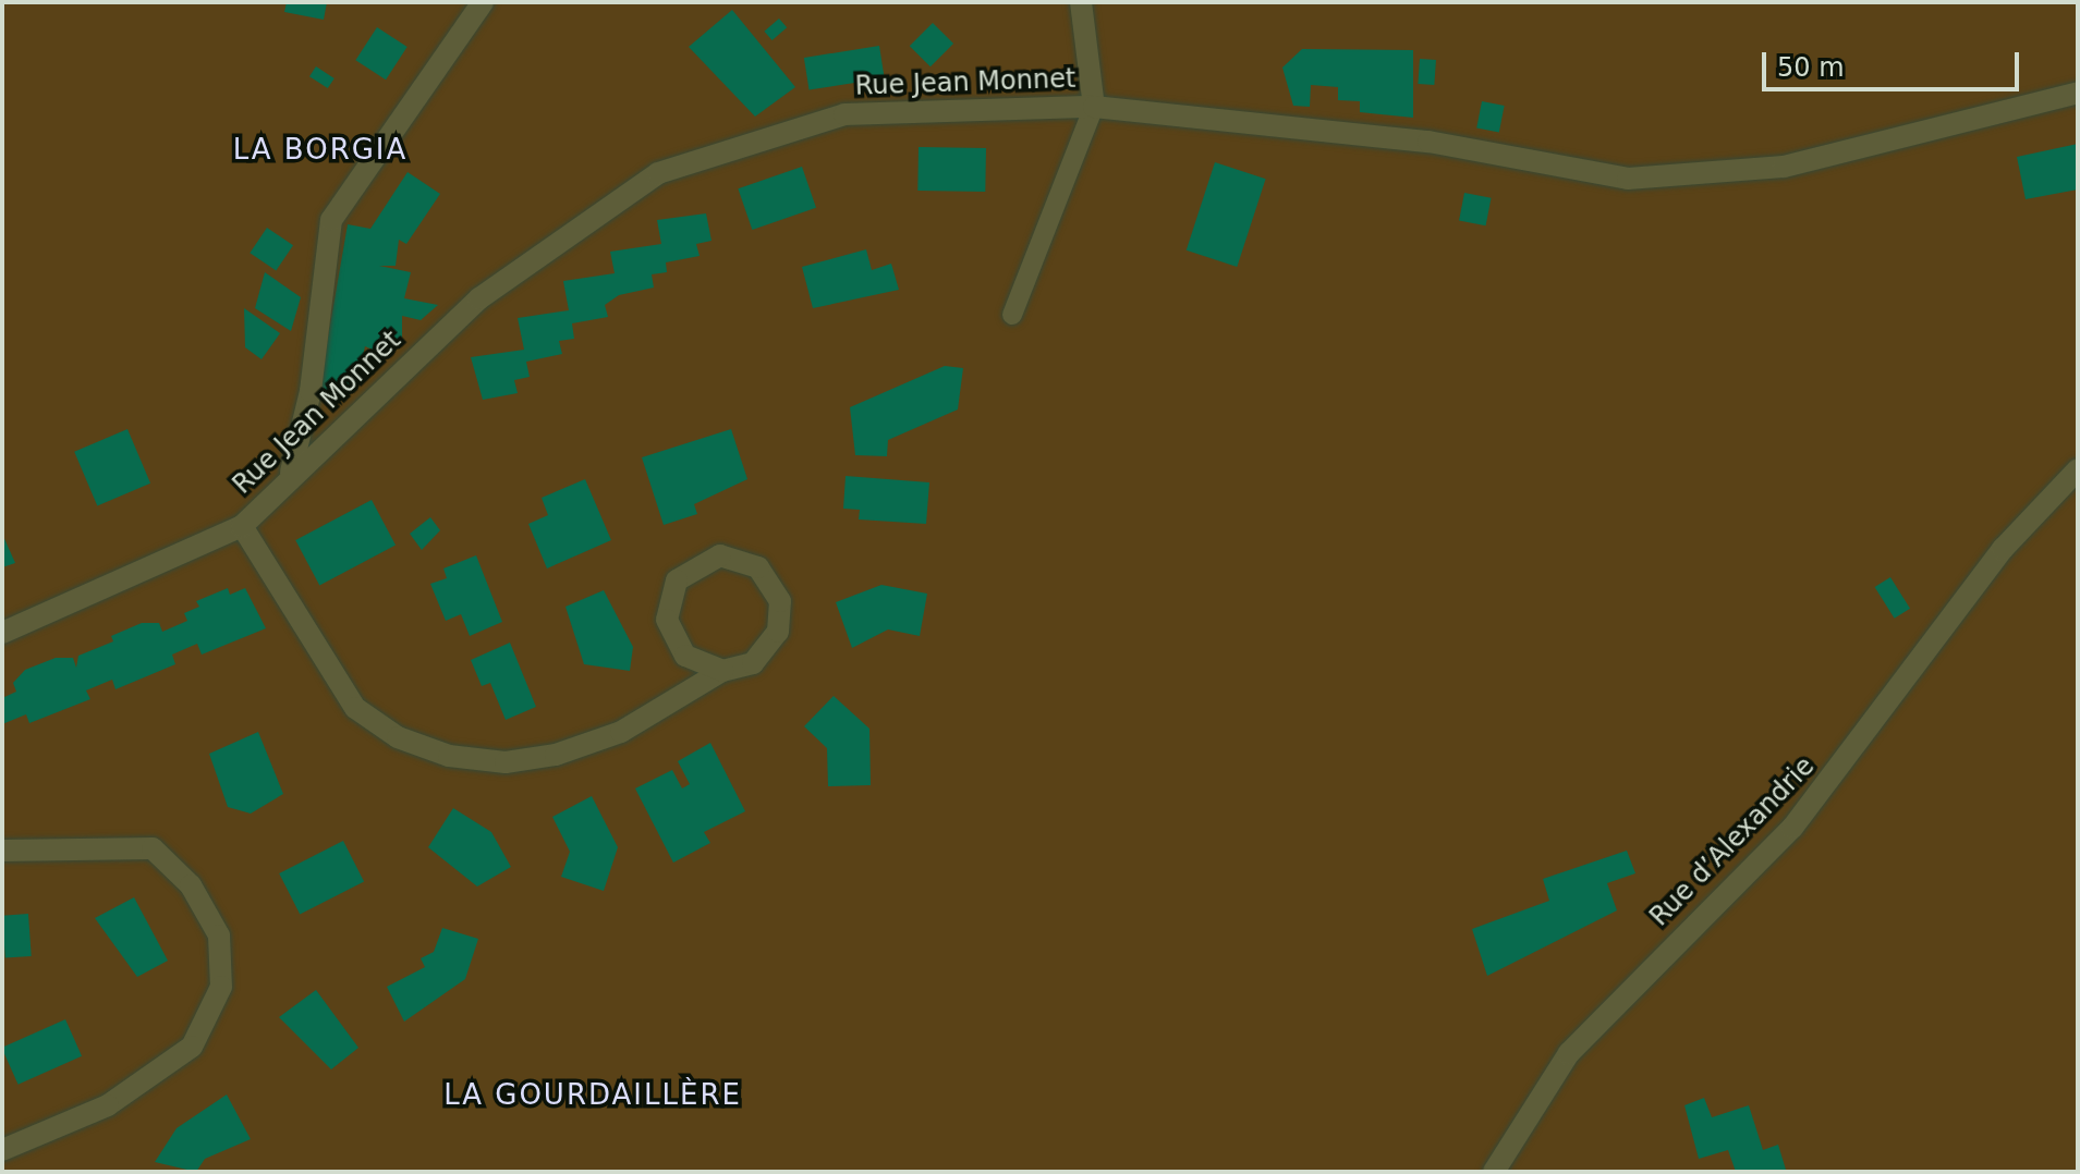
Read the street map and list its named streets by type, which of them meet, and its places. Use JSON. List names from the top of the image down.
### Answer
{
  "streets": {
    "street": ["Rue Jean Monnet", "Rue d’Alexandrie"]
  },
  "districts": ["LA BORGIA", "LA GOURDAILLÈRE"],
  "scale_bar": "50 m"
}
